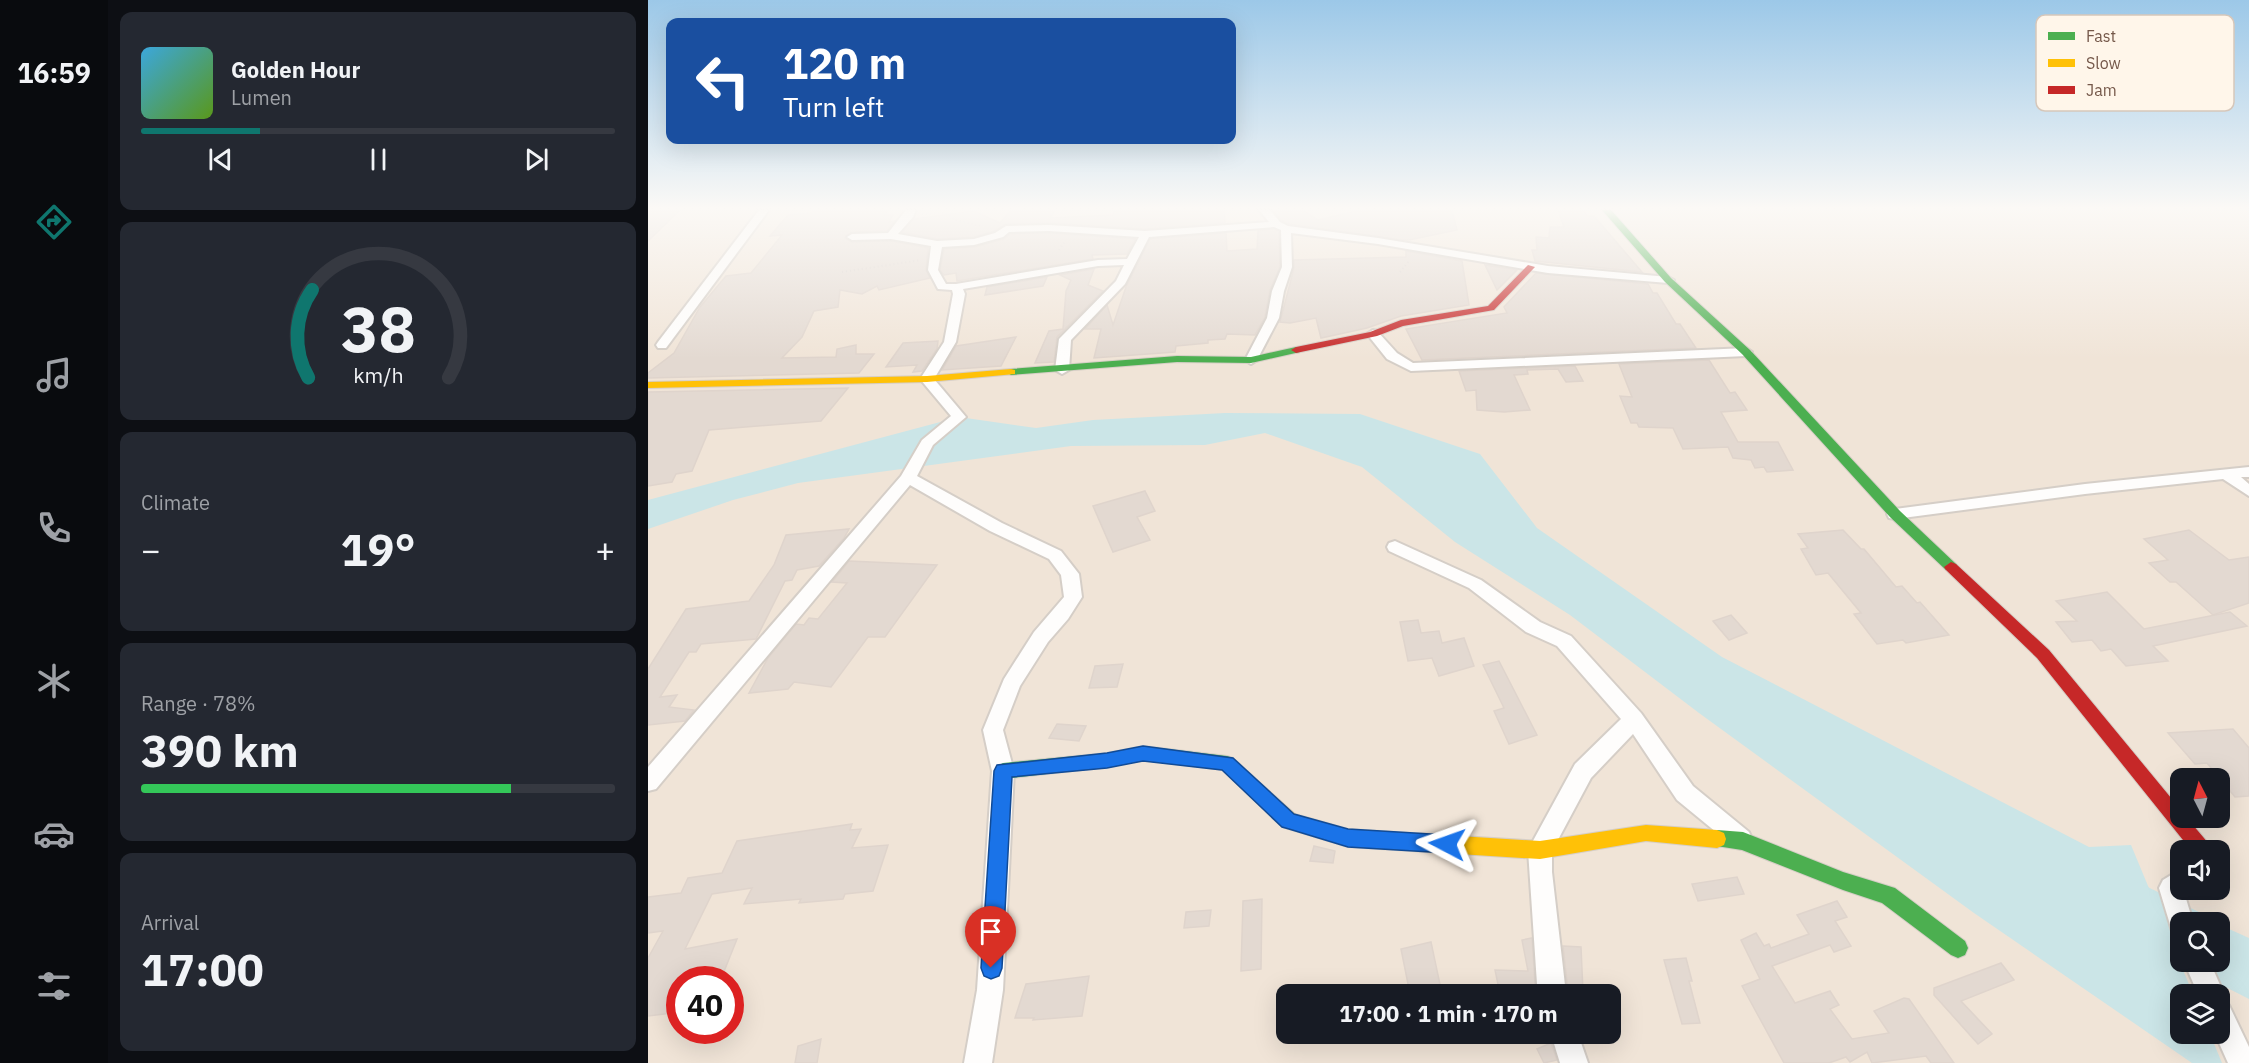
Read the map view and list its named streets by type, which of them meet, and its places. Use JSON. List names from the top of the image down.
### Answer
{
  "legend": ["Fast", "Slow", "Jam"],
  "north": "top",
  "page": {
    "tabs": "16:59",
    "turn": ["120 m", "Turn left"],
    "song": ["Golden Hour", "Lumen"],
    "tile": [
      "Climate",
      ["Range · 78%", "390 km"],
      ["Arrival", "17:00"]
    ],
    "heat": ["−", "19°", "+"],
    "limit": "40",
    "trip": "17:00 · 1 min · 170 m",
    "gauge": ["38", "km/h"]
  }
}
